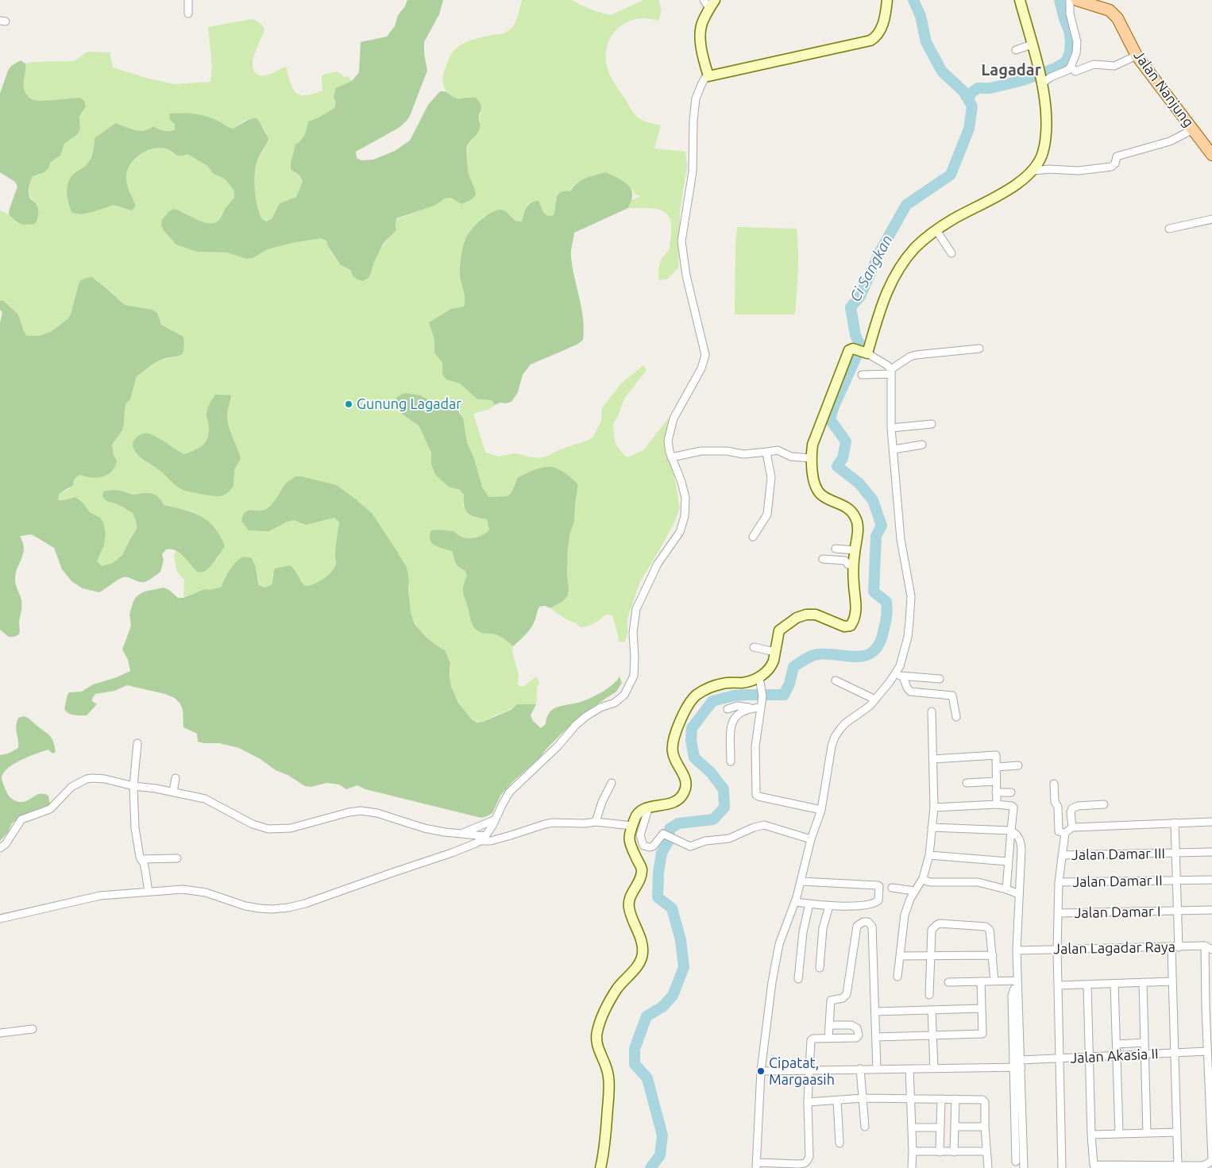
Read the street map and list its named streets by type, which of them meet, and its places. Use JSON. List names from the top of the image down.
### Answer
{
  "streets": {
    "main road": ["Jalan Nanjung"],
    "street": [
      "Jalan Damar III",
      "Jalan Damar II",
      "Jalan Damar I",
      "Jalan Lagadar Raya",
      "Jalan Akasia II"
    ]
  },
  "districts": ["Lagadar"],
  "water": ["Ci Sangkan"],
  "places": ["Gunung Lagadar", "Cipatat, Margaasih"]
}
